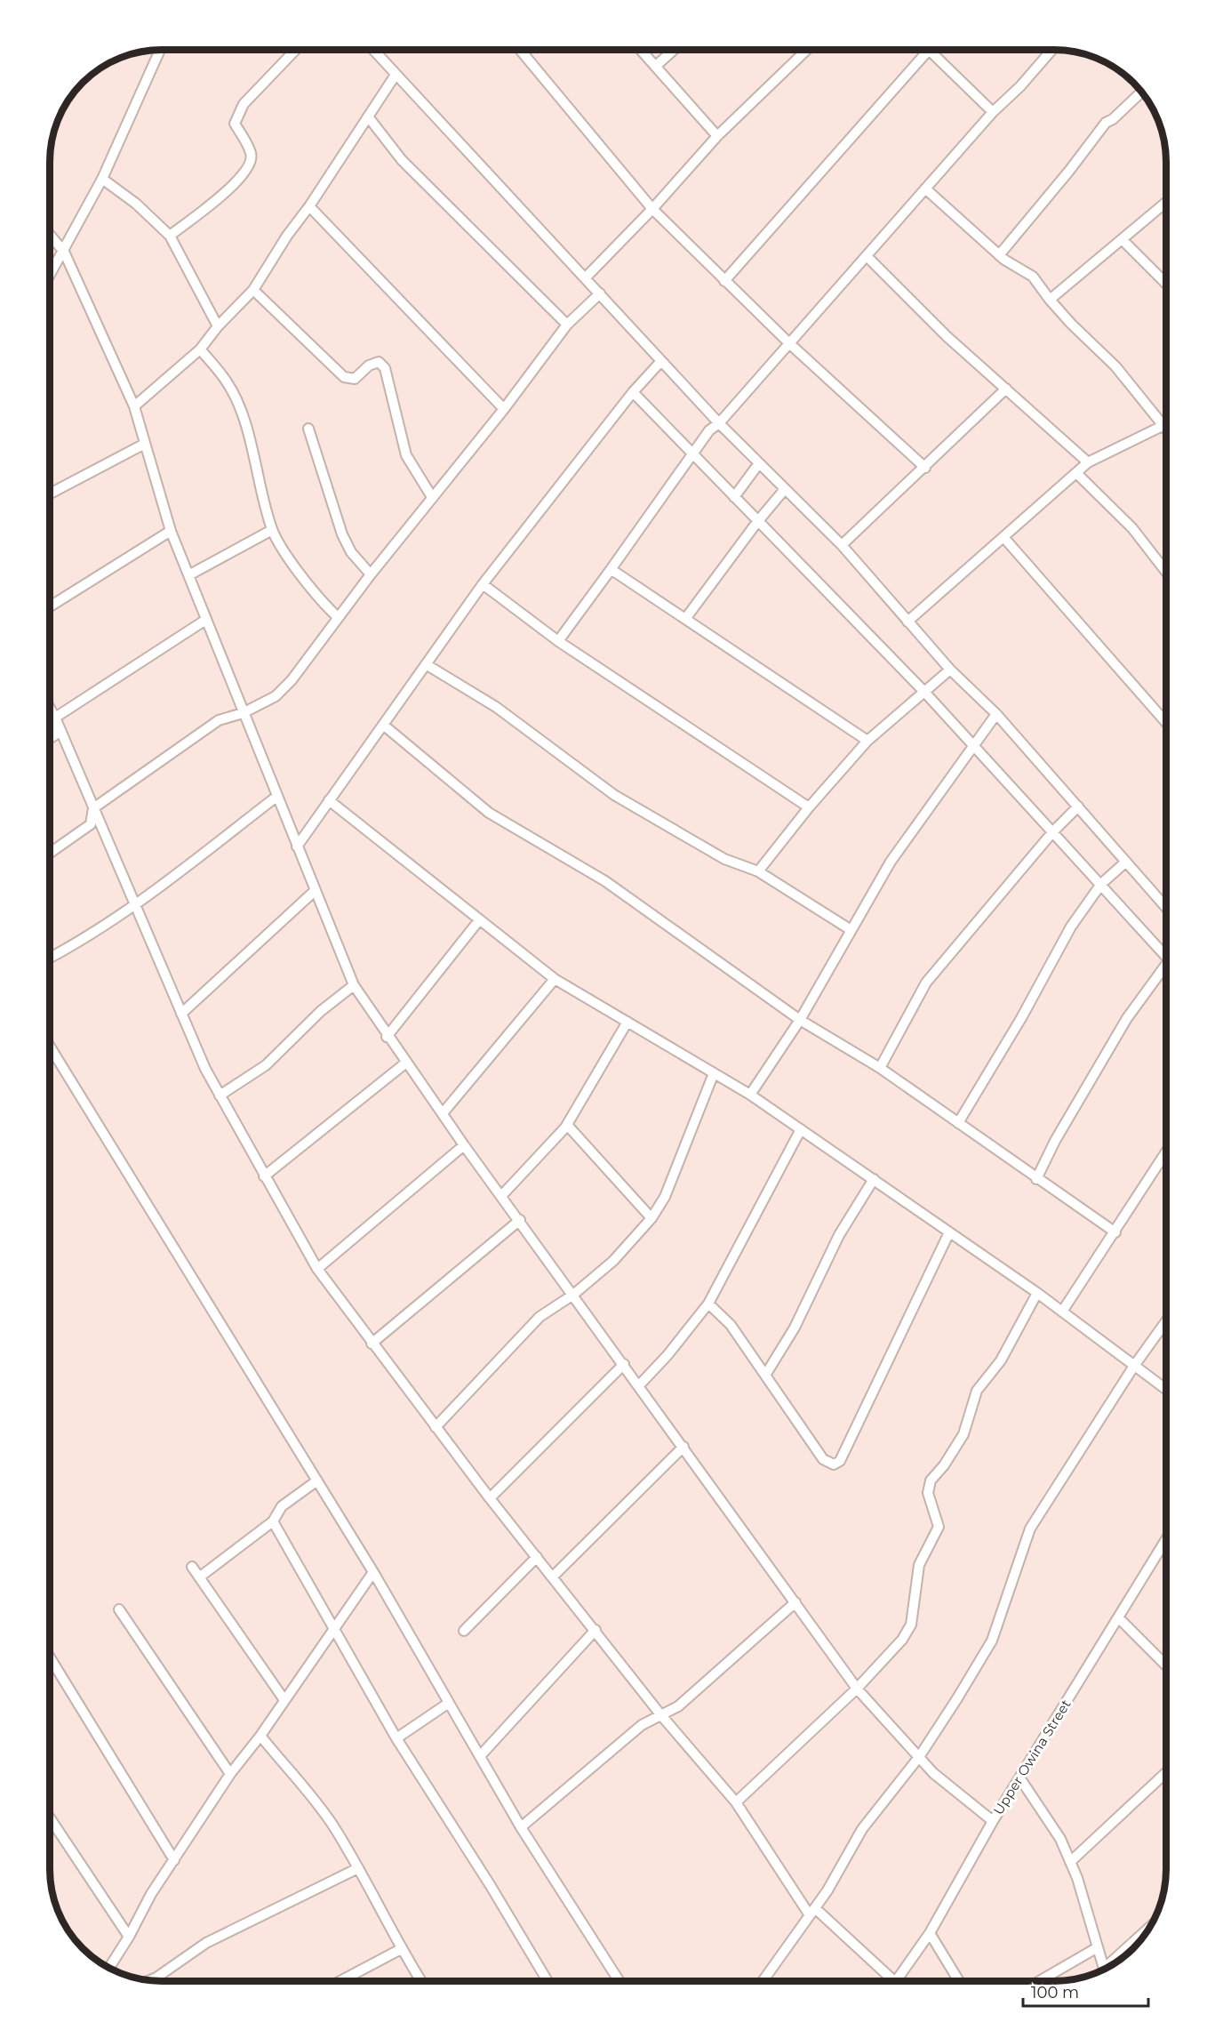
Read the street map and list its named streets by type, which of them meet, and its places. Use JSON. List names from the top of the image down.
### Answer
{
  "streets": {
    "street": ["Upper Owina Street"]
  },
  "scale_bar": "100 m"
}
